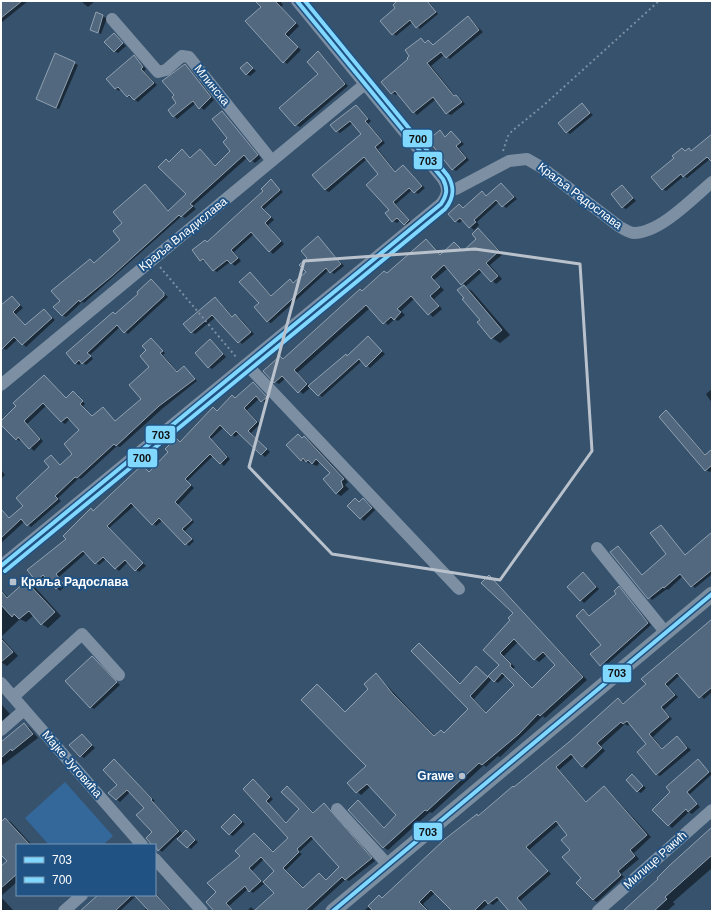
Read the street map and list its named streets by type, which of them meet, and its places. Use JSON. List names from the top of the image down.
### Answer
{
  "streets": {
    "street": [
      "Млинска",
      "Краља Радослава",
      "Краља Владислава",
      "Мајке Југовића",
      "Милице Ракић"
    ]
  },
  "crossings": [
    ["Млинска", "Краља Владислава"]
  ],
  "places": {
    "transit": ["Краља Радослава"],
    "other": ["Grawe"]
  },
  "lines": ["transit line 703", "transit line 700"],
  "legend": ["703", "700"]
}
